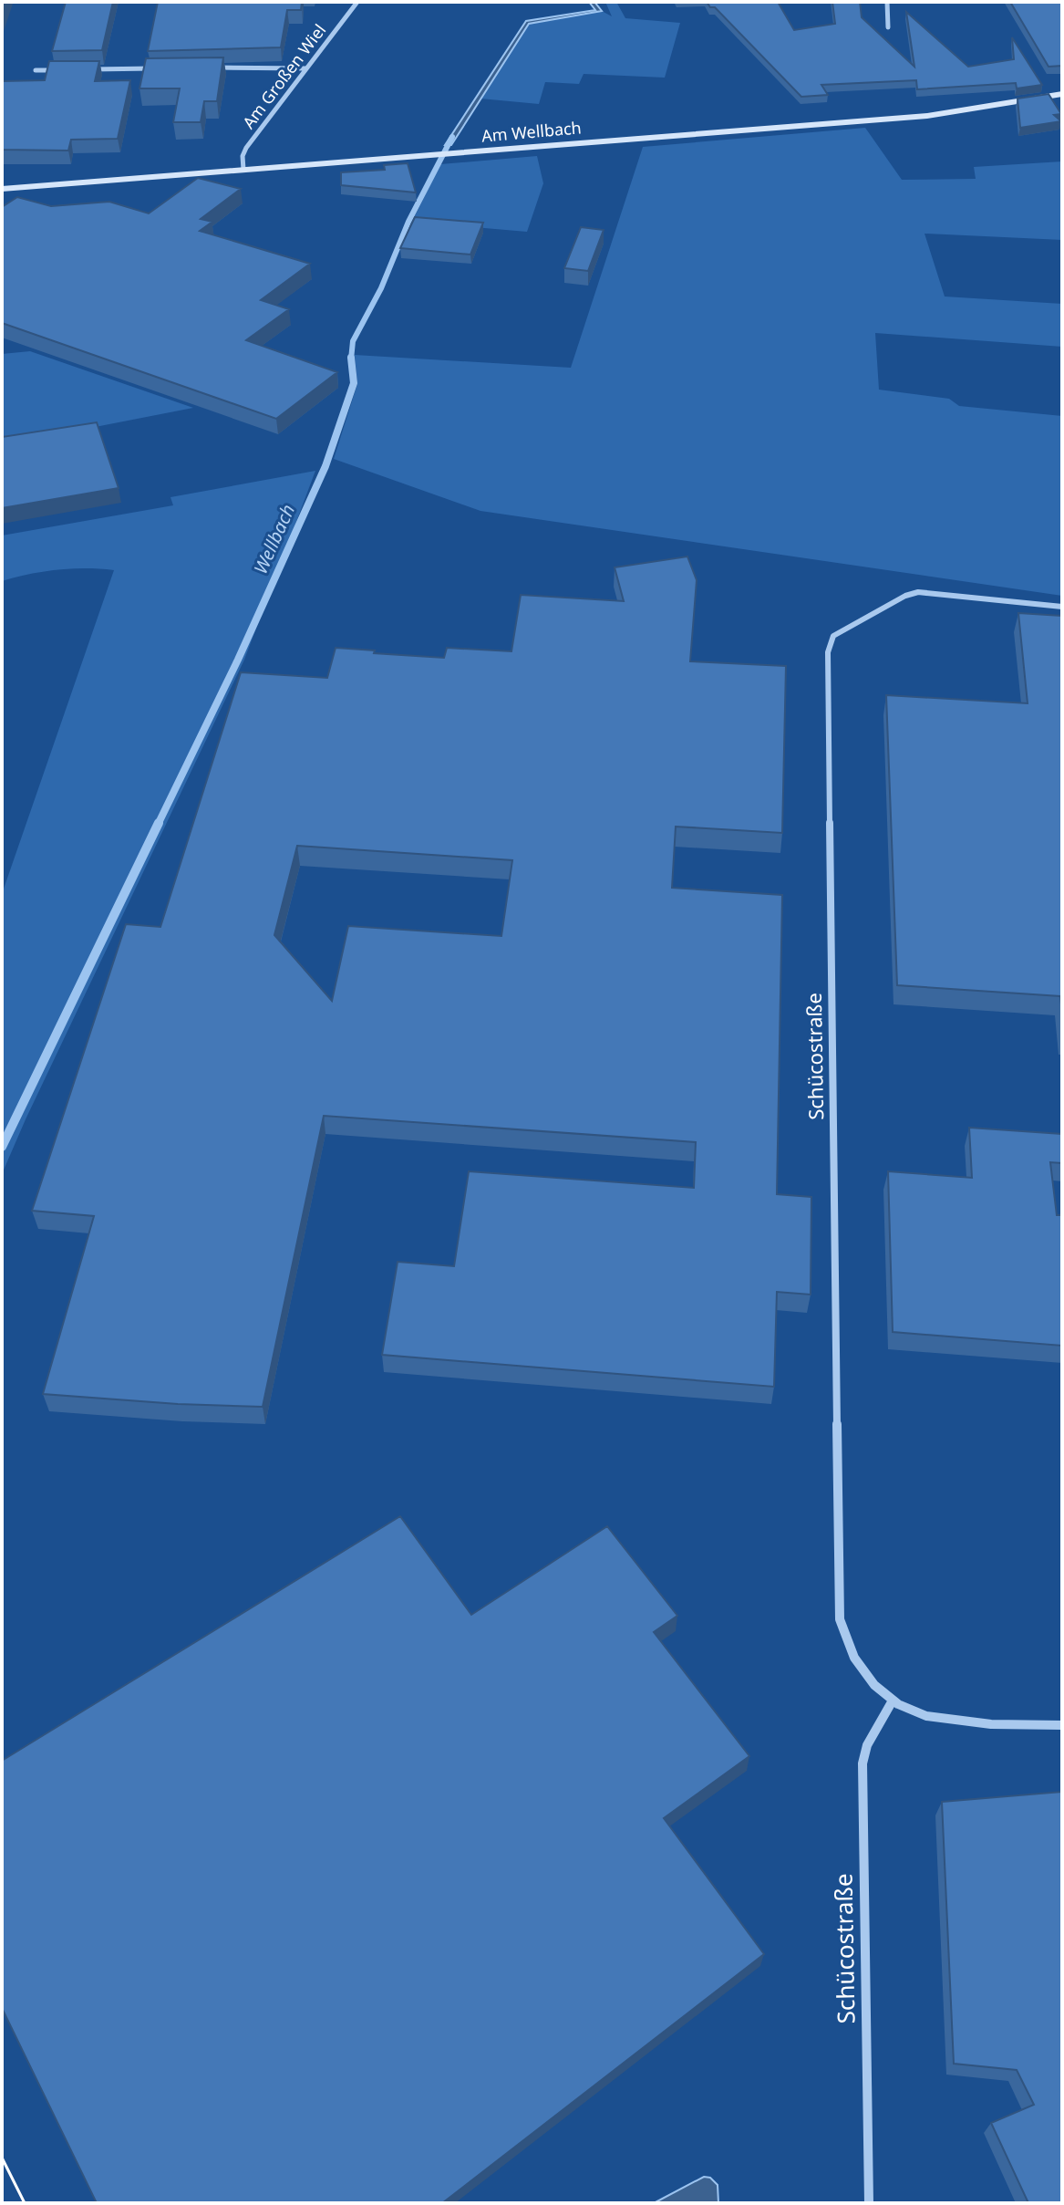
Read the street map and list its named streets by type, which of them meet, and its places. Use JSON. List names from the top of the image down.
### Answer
{
  "streets": {
    "main road": ["Am Wellbach"],
    "street": ["Am Großen Wiel", "Schücostraße"]
  },
  "crossings": [
    ["Am Großen Wiel", "Am Wellbach"]
  ],
  "water": ["Wellbach"]
}
